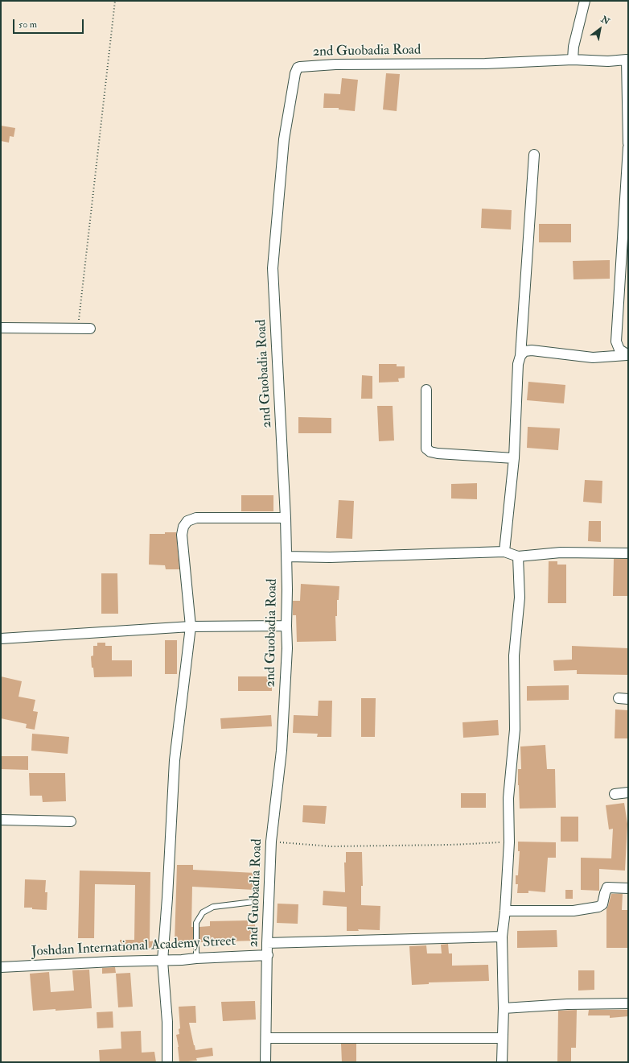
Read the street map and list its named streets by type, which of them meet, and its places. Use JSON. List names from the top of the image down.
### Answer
{
  "streets": {
    "street": ["2nd Guobadia Road", "Joshdan International Academy Street"]
  },
  "crossings": [
    ["2nd Guobadia Road", "Joshdan International Academy Street"]
  ],
  "scale_bar": "50 m",
  "north": "top right"
}
